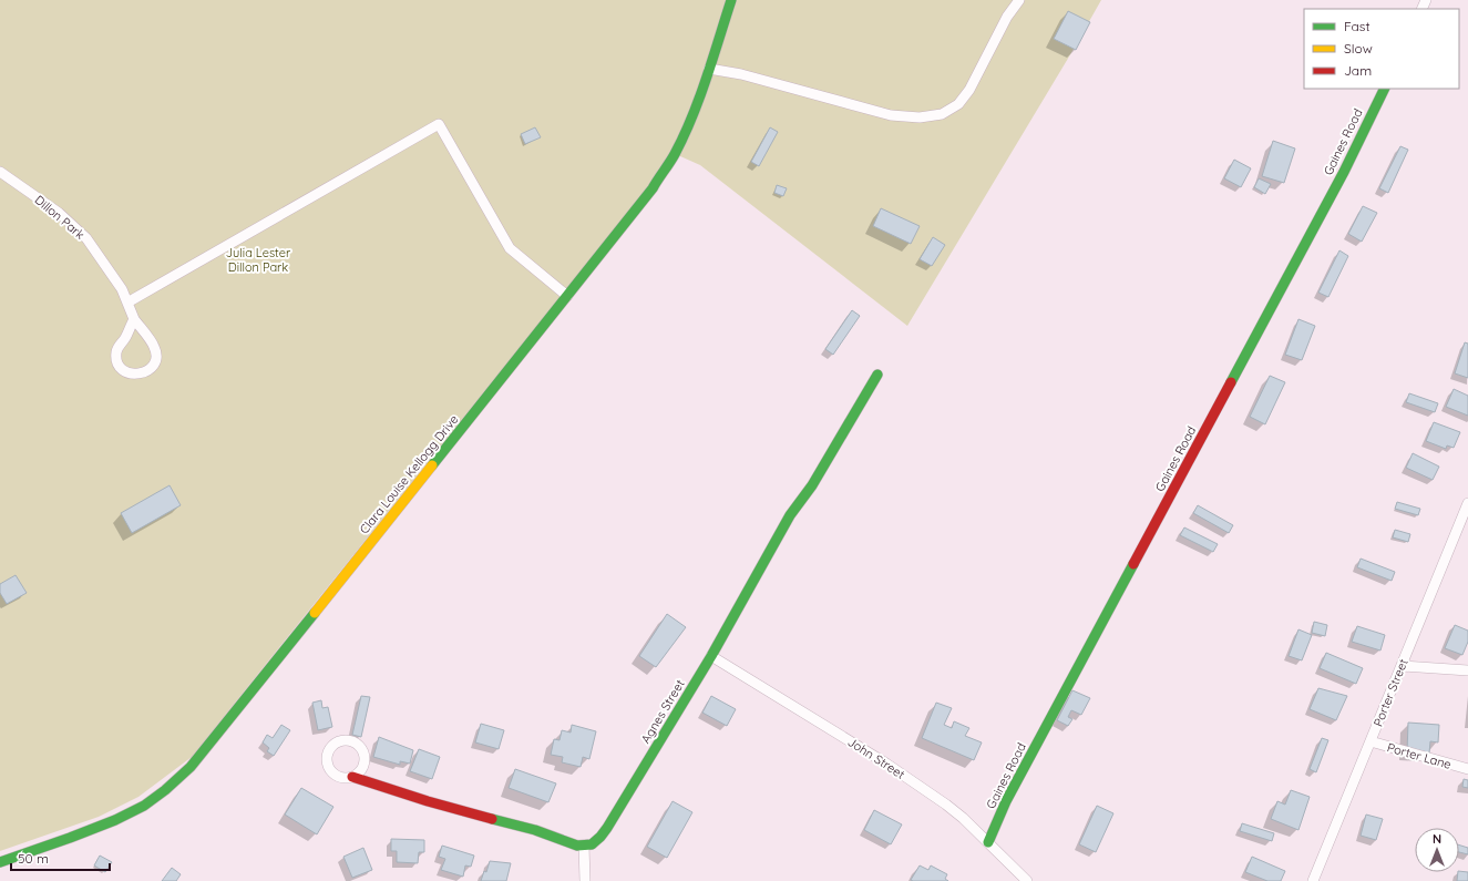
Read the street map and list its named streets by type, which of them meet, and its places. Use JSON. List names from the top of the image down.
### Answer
{
  "streets": {
    "street": [
      "Gaines Road",
      "Dillon Park",
      "Clara Louise Kellogg Drive",
      "Porter Street",
      "Agnes Street",
      "Porter Lane",
      "John Street"
    ]
  },
  "crossings": [
    ["Gaines Road", "John Street"],
    ["Porter Street", "Porter Lane"],
    ["Agnes Street", "John Street"]
  ],
  "parks": ["Julia Lester Dillon Park"],
  "legend": ["Fast", "Slow", "Jam"],
  "scale_bar": "50 m",
  "north": "top"
}
